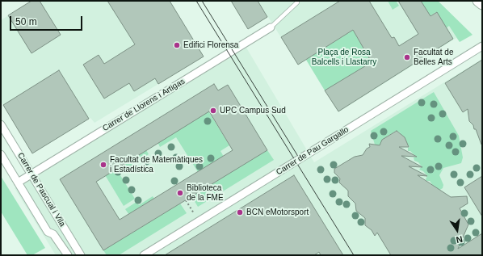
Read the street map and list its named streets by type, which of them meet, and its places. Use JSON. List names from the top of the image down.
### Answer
{
  "streets": {
    "street": ["Carrer de Llorens i Artigas", "Carrer de Pau Gargallo", "Carrer de Pascual i Vila"]
  },
  "crossings": [
    ["Carrer de Llorens i Artigas", "Carrer de Pascual i Vila"]
  ],
  "parks": ["Plaça de Rosa Balcells i Llastarry"],
  "places": [
    "Edifici Florensa",
    "Facultat de Belles Arts",
    "UPC Campus Sud",
    "Facultat de Matemàtiques i Estadística",
    "Biblioteca de la FME",
    "BCN eMotorsport"
  ],
  "scale_bar": "50 m",
  "north": "bottom"
}
